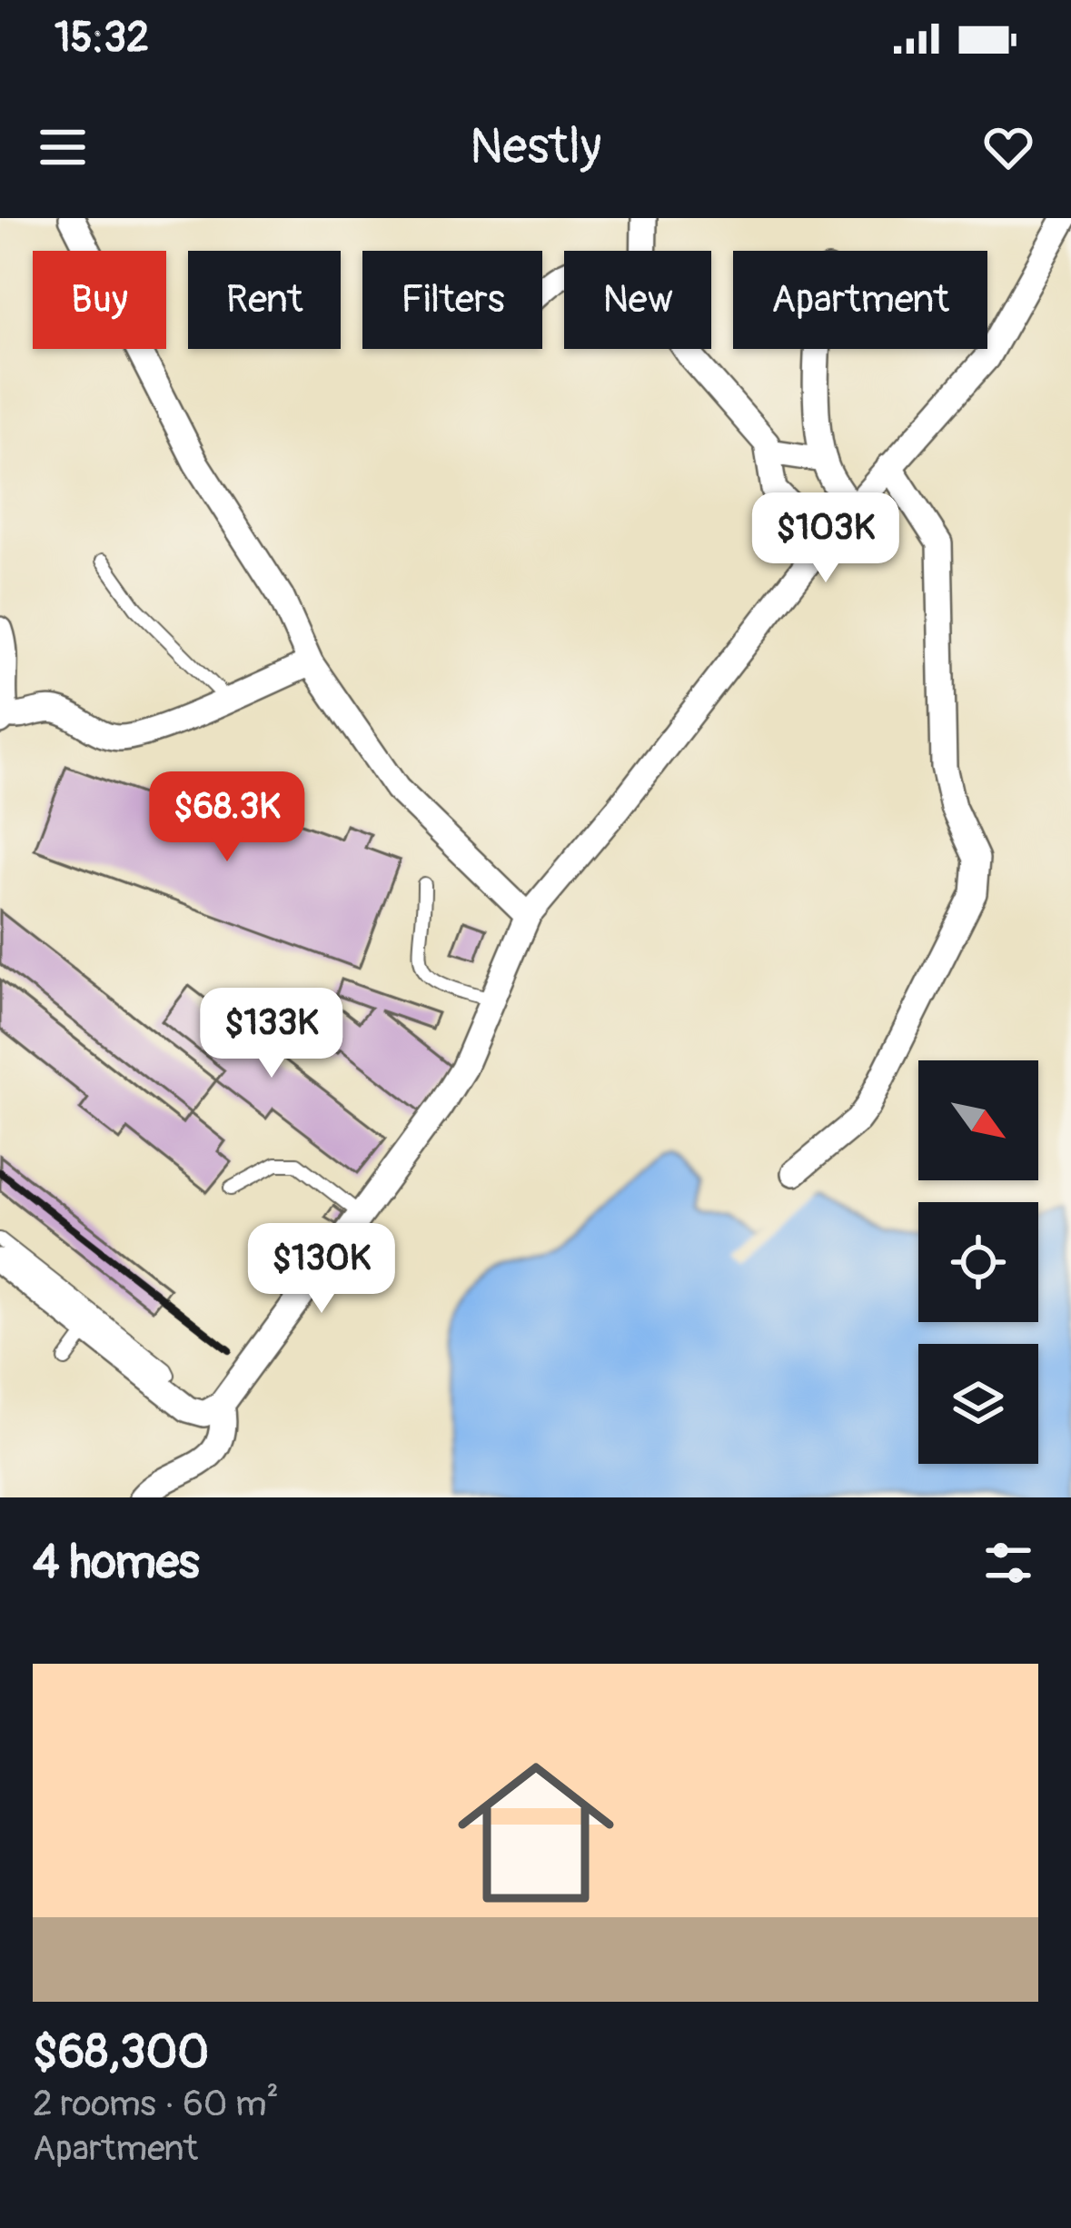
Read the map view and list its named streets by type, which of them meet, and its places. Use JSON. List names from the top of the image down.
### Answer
{
  "north": "bottom right",
  "page": {
    "status": "15:32",
    "header": "Nestly",
    "chip": [
      "Buy",
      "Rent",
      "Filters",
      "New",
      "Apartment"
    ],
    "price": [
      "$103K",
      "$68.3K",
      "$133K",
      "$130K"
    ],
    "heading": "4 homes",
    "list": [
      {
        "name": "$68,300",
        "note": "2 rooms · 60 m² · Apartment"
      }
    ]
  }
}
